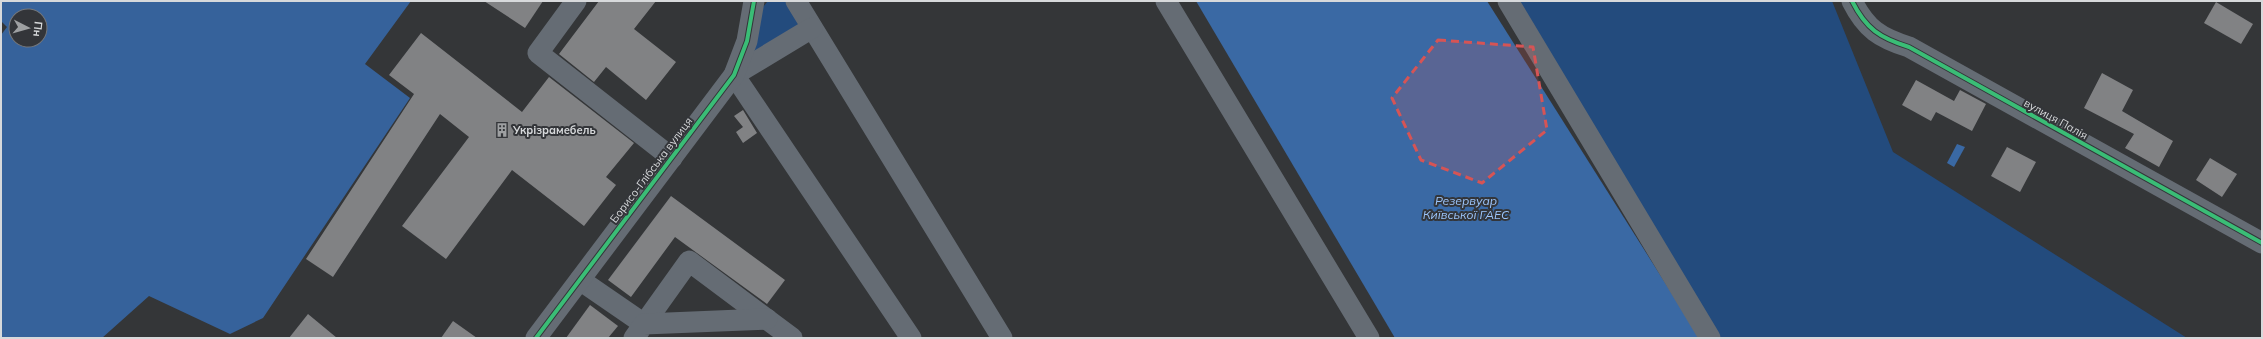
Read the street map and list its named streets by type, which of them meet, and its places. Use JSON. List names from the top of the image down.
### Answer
{
  "streets": {
    "street": ["вулиця Палія", "Борисо-Глібська вулиця"]
  },
  "water": ["Резервуар Київської ГАЕС"],
  "places": {
    "building": ["Укрізрамебель"]
  },
  "north": "right"
}
